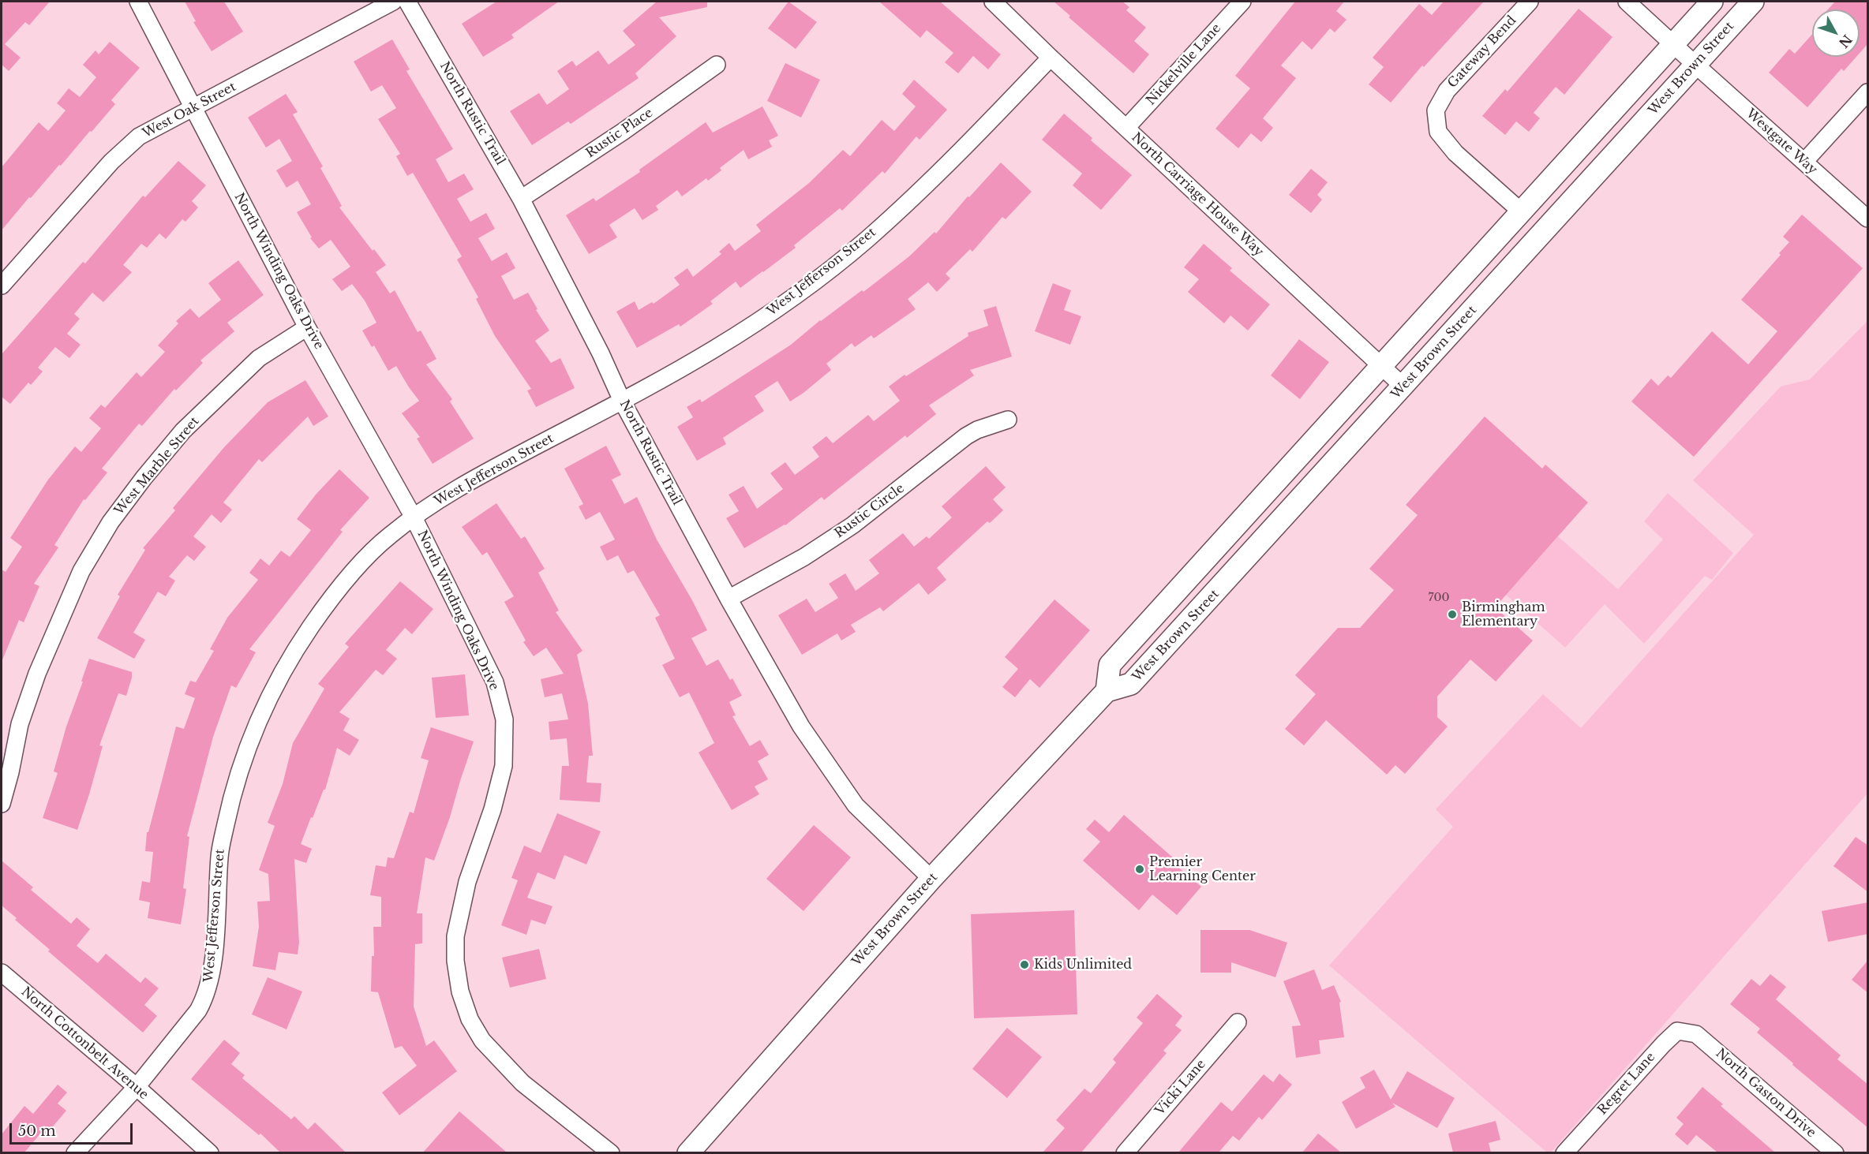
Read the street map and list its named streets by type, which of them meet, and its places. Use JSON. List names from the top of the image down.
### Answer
{
  "streets": {
    "main road": ["West Brown Street"],
    "street": [
      "Gateway Bend",
      "Nickelville Lane",
      "West Oak Street",
      "North Rustic Trail",
      "Rustic Place",
      "Westgate Way",
      "North Carriage House Way",
      "North Winding Oaks Drive",
      "West Jefferson Street",
      "West Marble Street",
      "Rustic Circle",
      "North Cottonbelt Avenue",
      "Regret Lane",
      "Vicki Lane",
      "North Gaston Drive"
    ]
  },
  "crossings": [
    ["Nickelville Lane", "North Carriage House Way"],
    ["West Brown Street", "North Rustic Trail"],
    ["West Brown Street", "Westgate Way"],
    ["West Brown Street", "North Carriage House Way"],
    ["West Oak Street", "North Winding Oaks Drive"],
    ["North Rustic Trail", "Rustic Place"],
    ["North Rustic Trail", "West Jefferson Street"],
    ["North Rustic Trail", "Rustic Circle"],
    ["North Carriage House Way", "West Jefferson Street"],
    ["North Winding Oaks Drive", "West Jefferson Street"],
    ["North Winding Oaks Drive", "West Marble Street"],
    ["West Jefferson Street", "North Cottonbelt Avenue"],
    ["Regret Lane", "North Gaston Drive"]
  ],
  "places": ["Birmingham Elementary", "Premier Learning Center", "Kids Unlimited"],
  "house_numbers": ["700"],
  "scale_bar": "50 m",
  "north": "bottom right"
}
